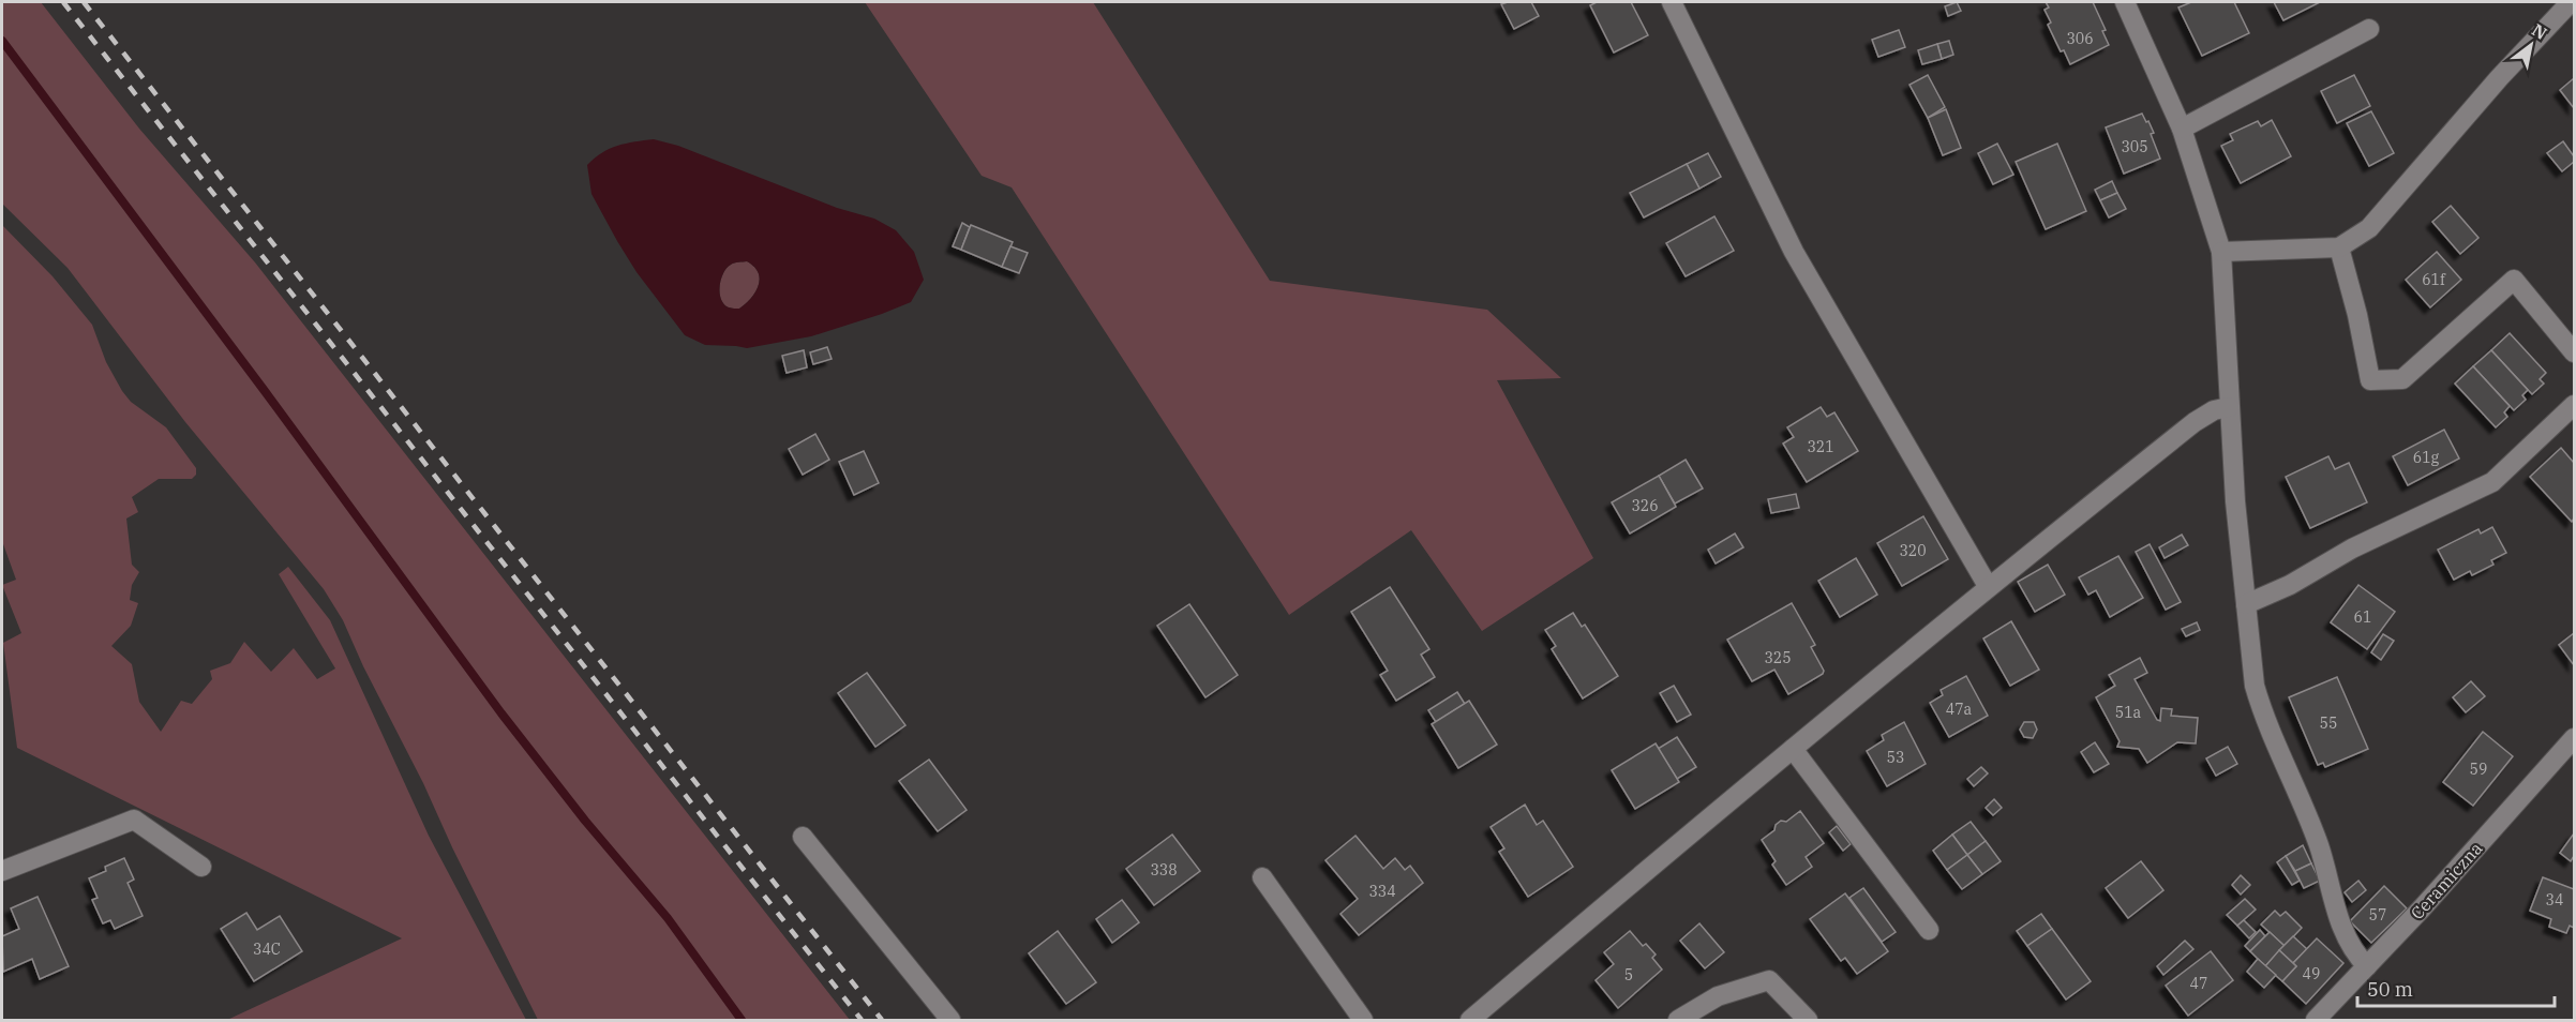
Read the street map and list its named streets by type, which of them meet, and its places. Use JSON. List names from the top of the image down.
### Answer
{
  "streets": {
    "street": ["Ceramiczna"]
  },
  "house_numbers": [
    "306",
    "305",
    "61f",
    "321",
    "61g",
    "326",
    "320",
    "61",
    "325",
    "47a",
    "51a",
    "55",
    "53",
    "59",
    "338",
    "334",
    "34",
    "57",
    "34C",
    "49",
    "5",
    "47"
  ],
  "scale_bar": "50 m",
  "north": "top right"
}
